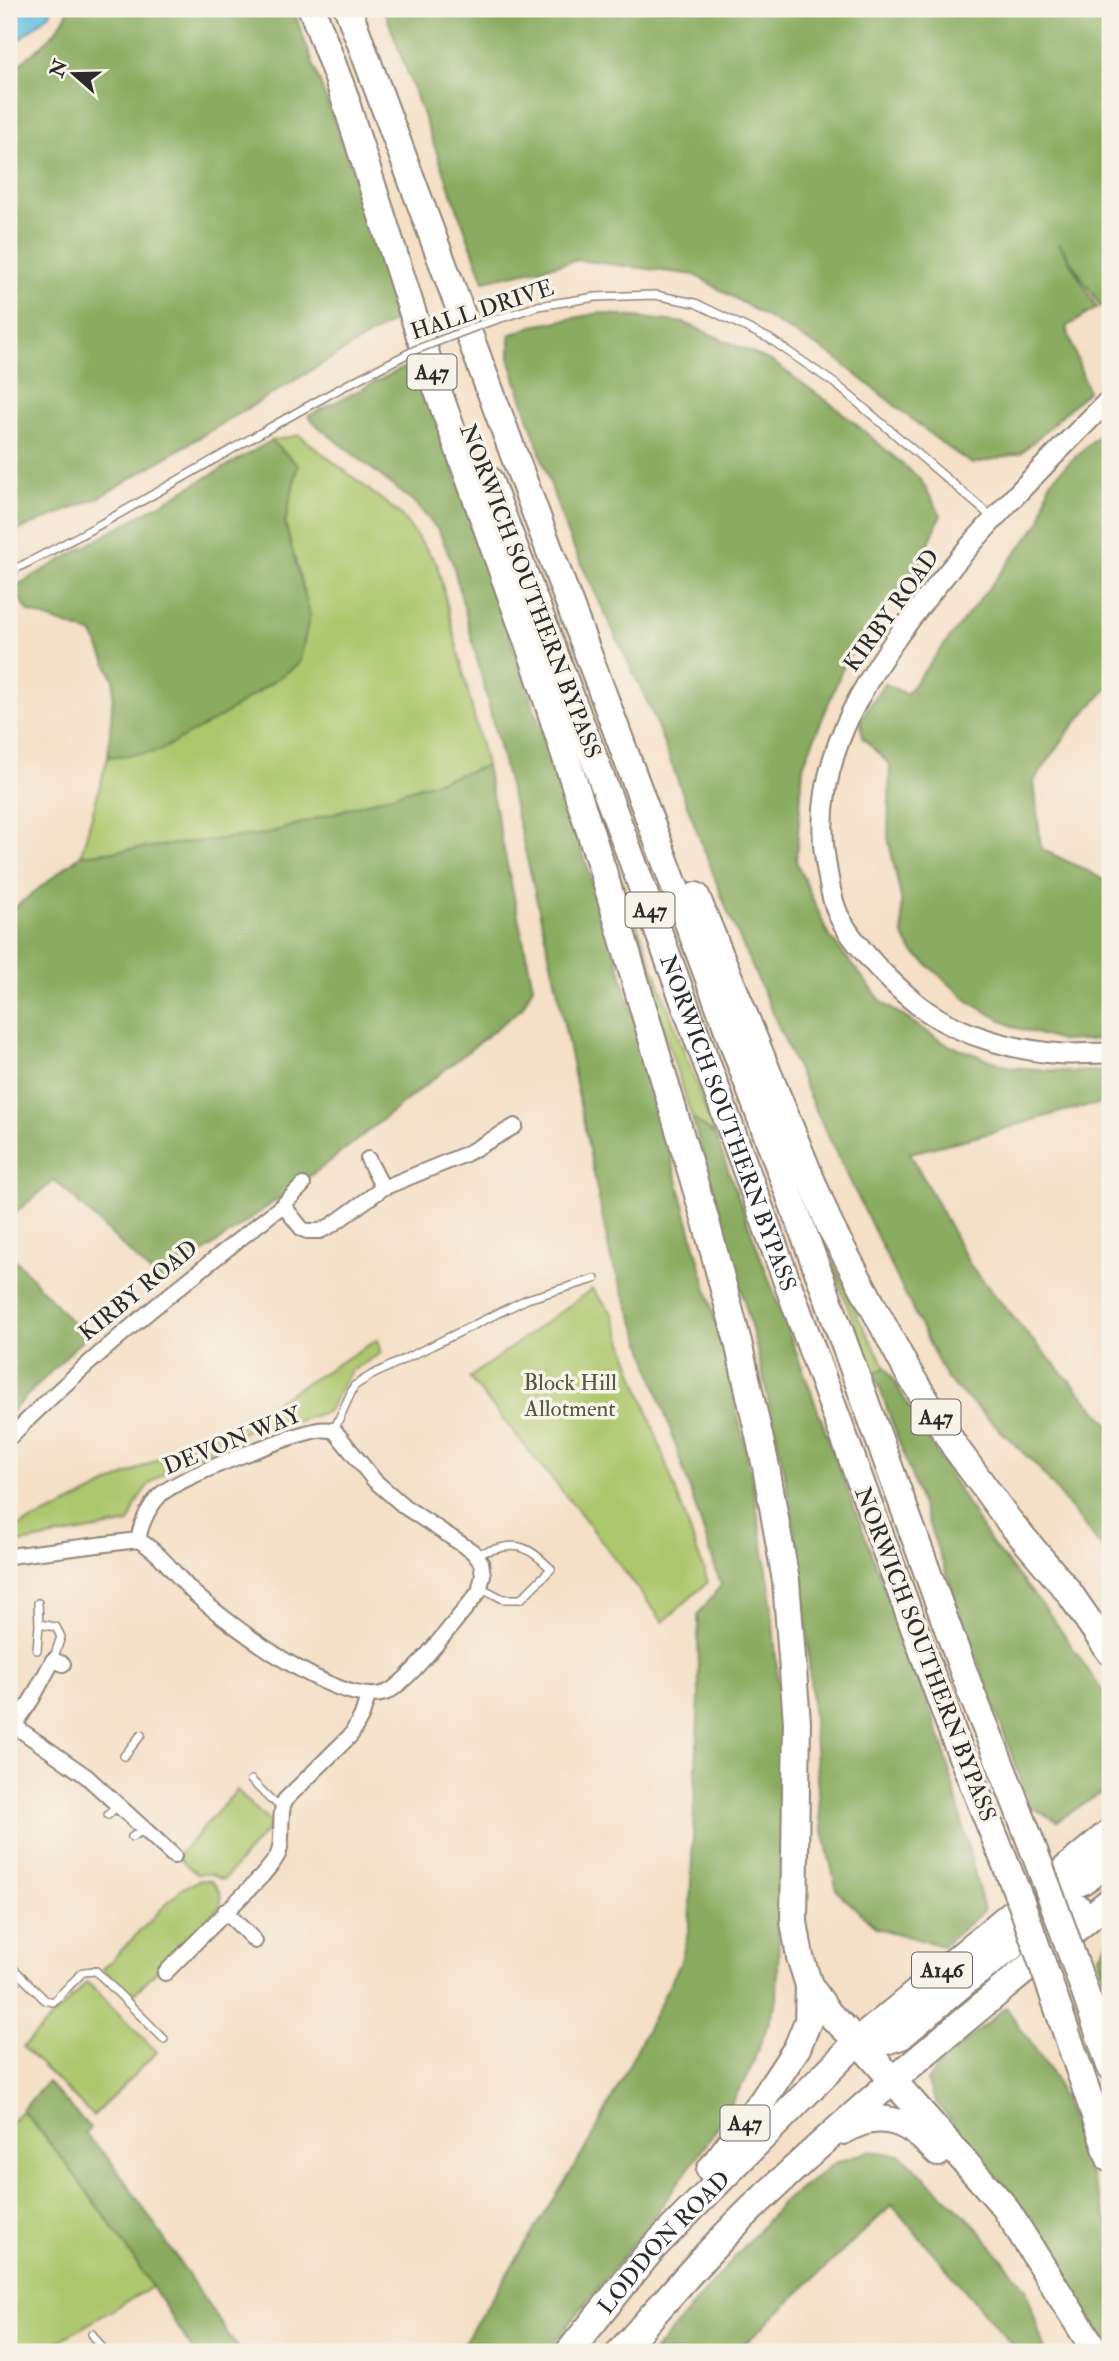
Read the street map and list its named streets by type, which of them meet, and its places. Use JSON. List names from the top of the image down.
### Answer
{
  "streets": {
    "highway": [
      "A47",
      "NORWICH SOUTHERN BYPASS",
      "A146",
      "LODDON ROAD"
    ],
    "street": ["KIRBY ROAD", "DEVON WAY"],
    "lane": ["HALL DRIVE"]
  },
  "crossings": [
    ["HALL DRIVE", "KIRBY ROAD"],
    ["A47", "NORWICH SOUTHERN BYPASS"],
    ["A47", "LODDON ROAD"]
  ],
  "parks": ["Block Hill Allotment"],
  "north": "left"
}
